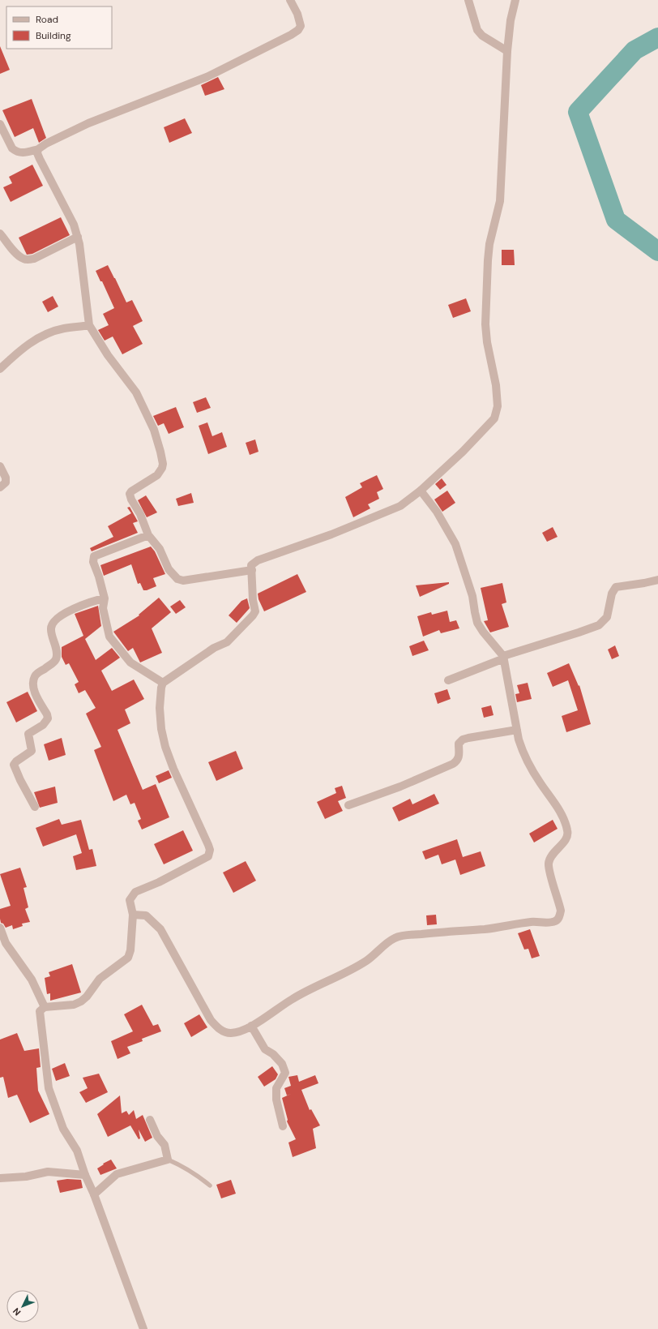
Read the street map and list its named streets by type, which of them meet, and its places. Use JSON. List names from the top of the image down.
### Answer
{
  "legend": ["Road", "Building"],
  "north": "bottom left"
}
